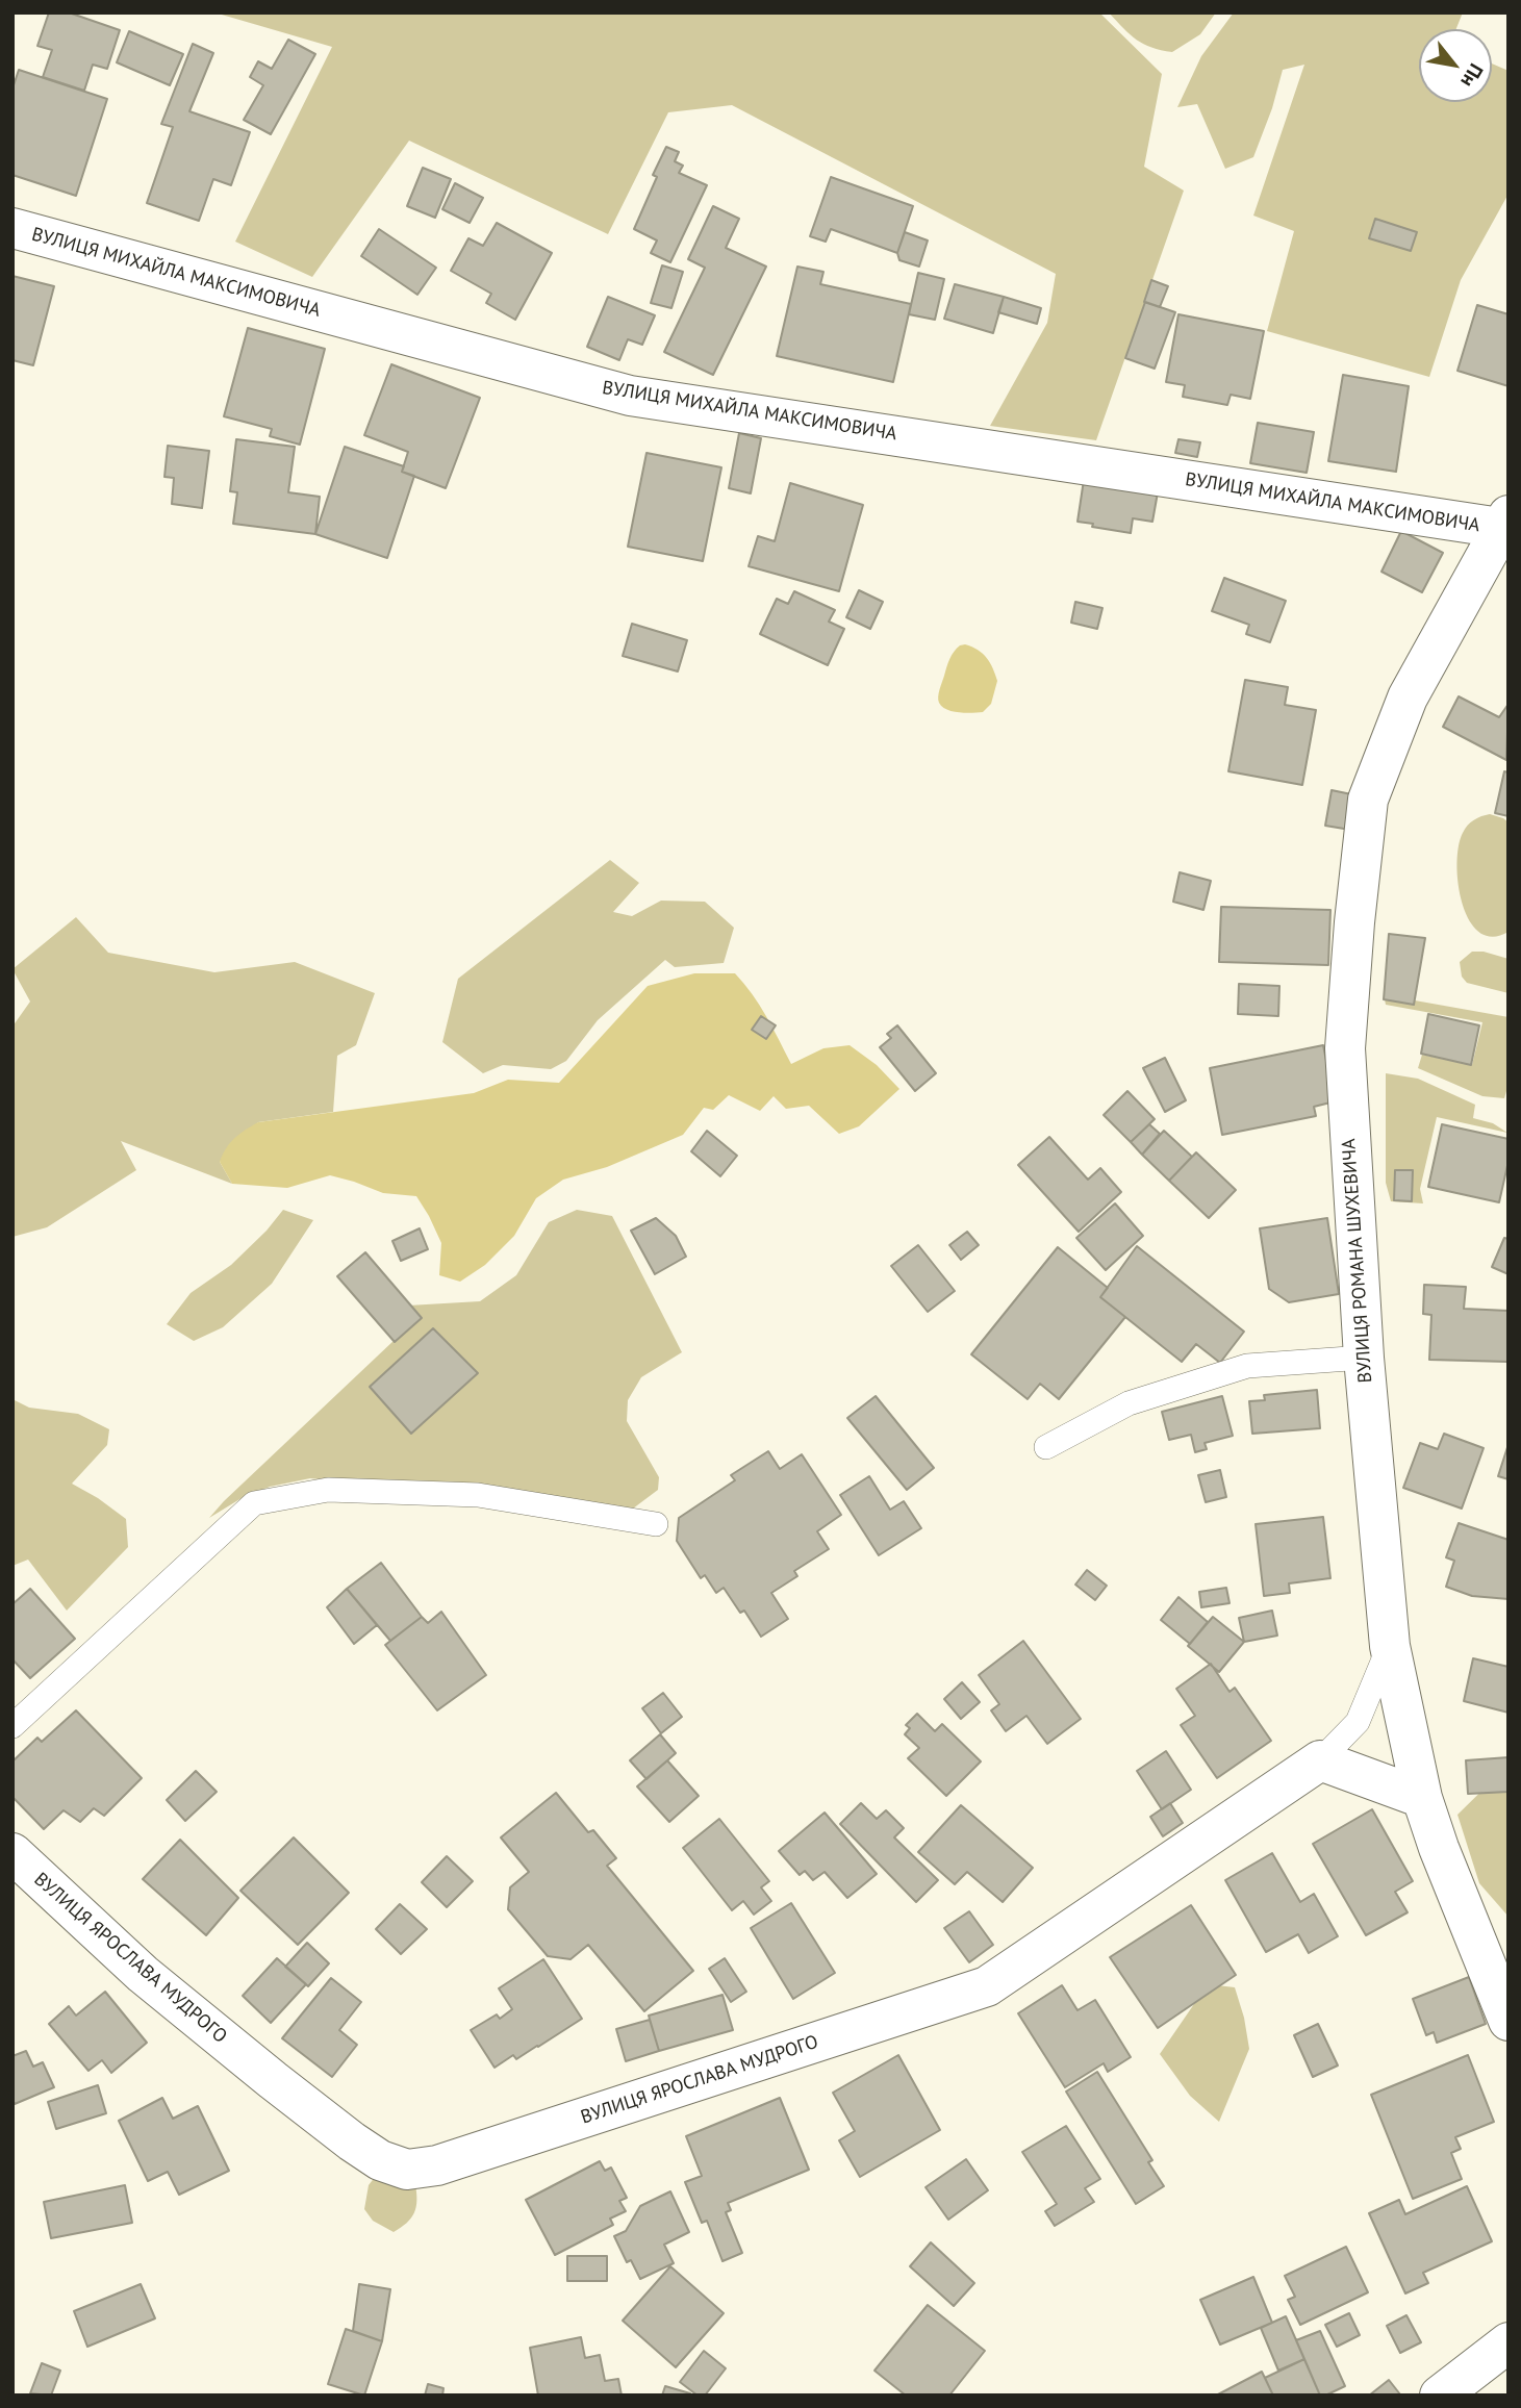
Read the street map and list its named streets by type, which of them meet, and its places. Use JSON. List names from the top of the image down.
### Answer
{
  "streets": {
    "street": ["ВУЛИЦЯ МИХАЙЛА МАКСИМОВИЧА", "ВУЛИЦЯ РОМАНА ШУХЕВИЧА", "ВУЛИЦЯ ЯРОСЛАВА МУДРОГО"]
  },
  "crossings": [
    ["ВУЛИЦЯ МИХАЙЛА МАКСИМОВИЧА", "ВУЛИЦЯ РОМАНА ШУХЕВИЧА"]
  ],
  "north": "bottom right"
}
